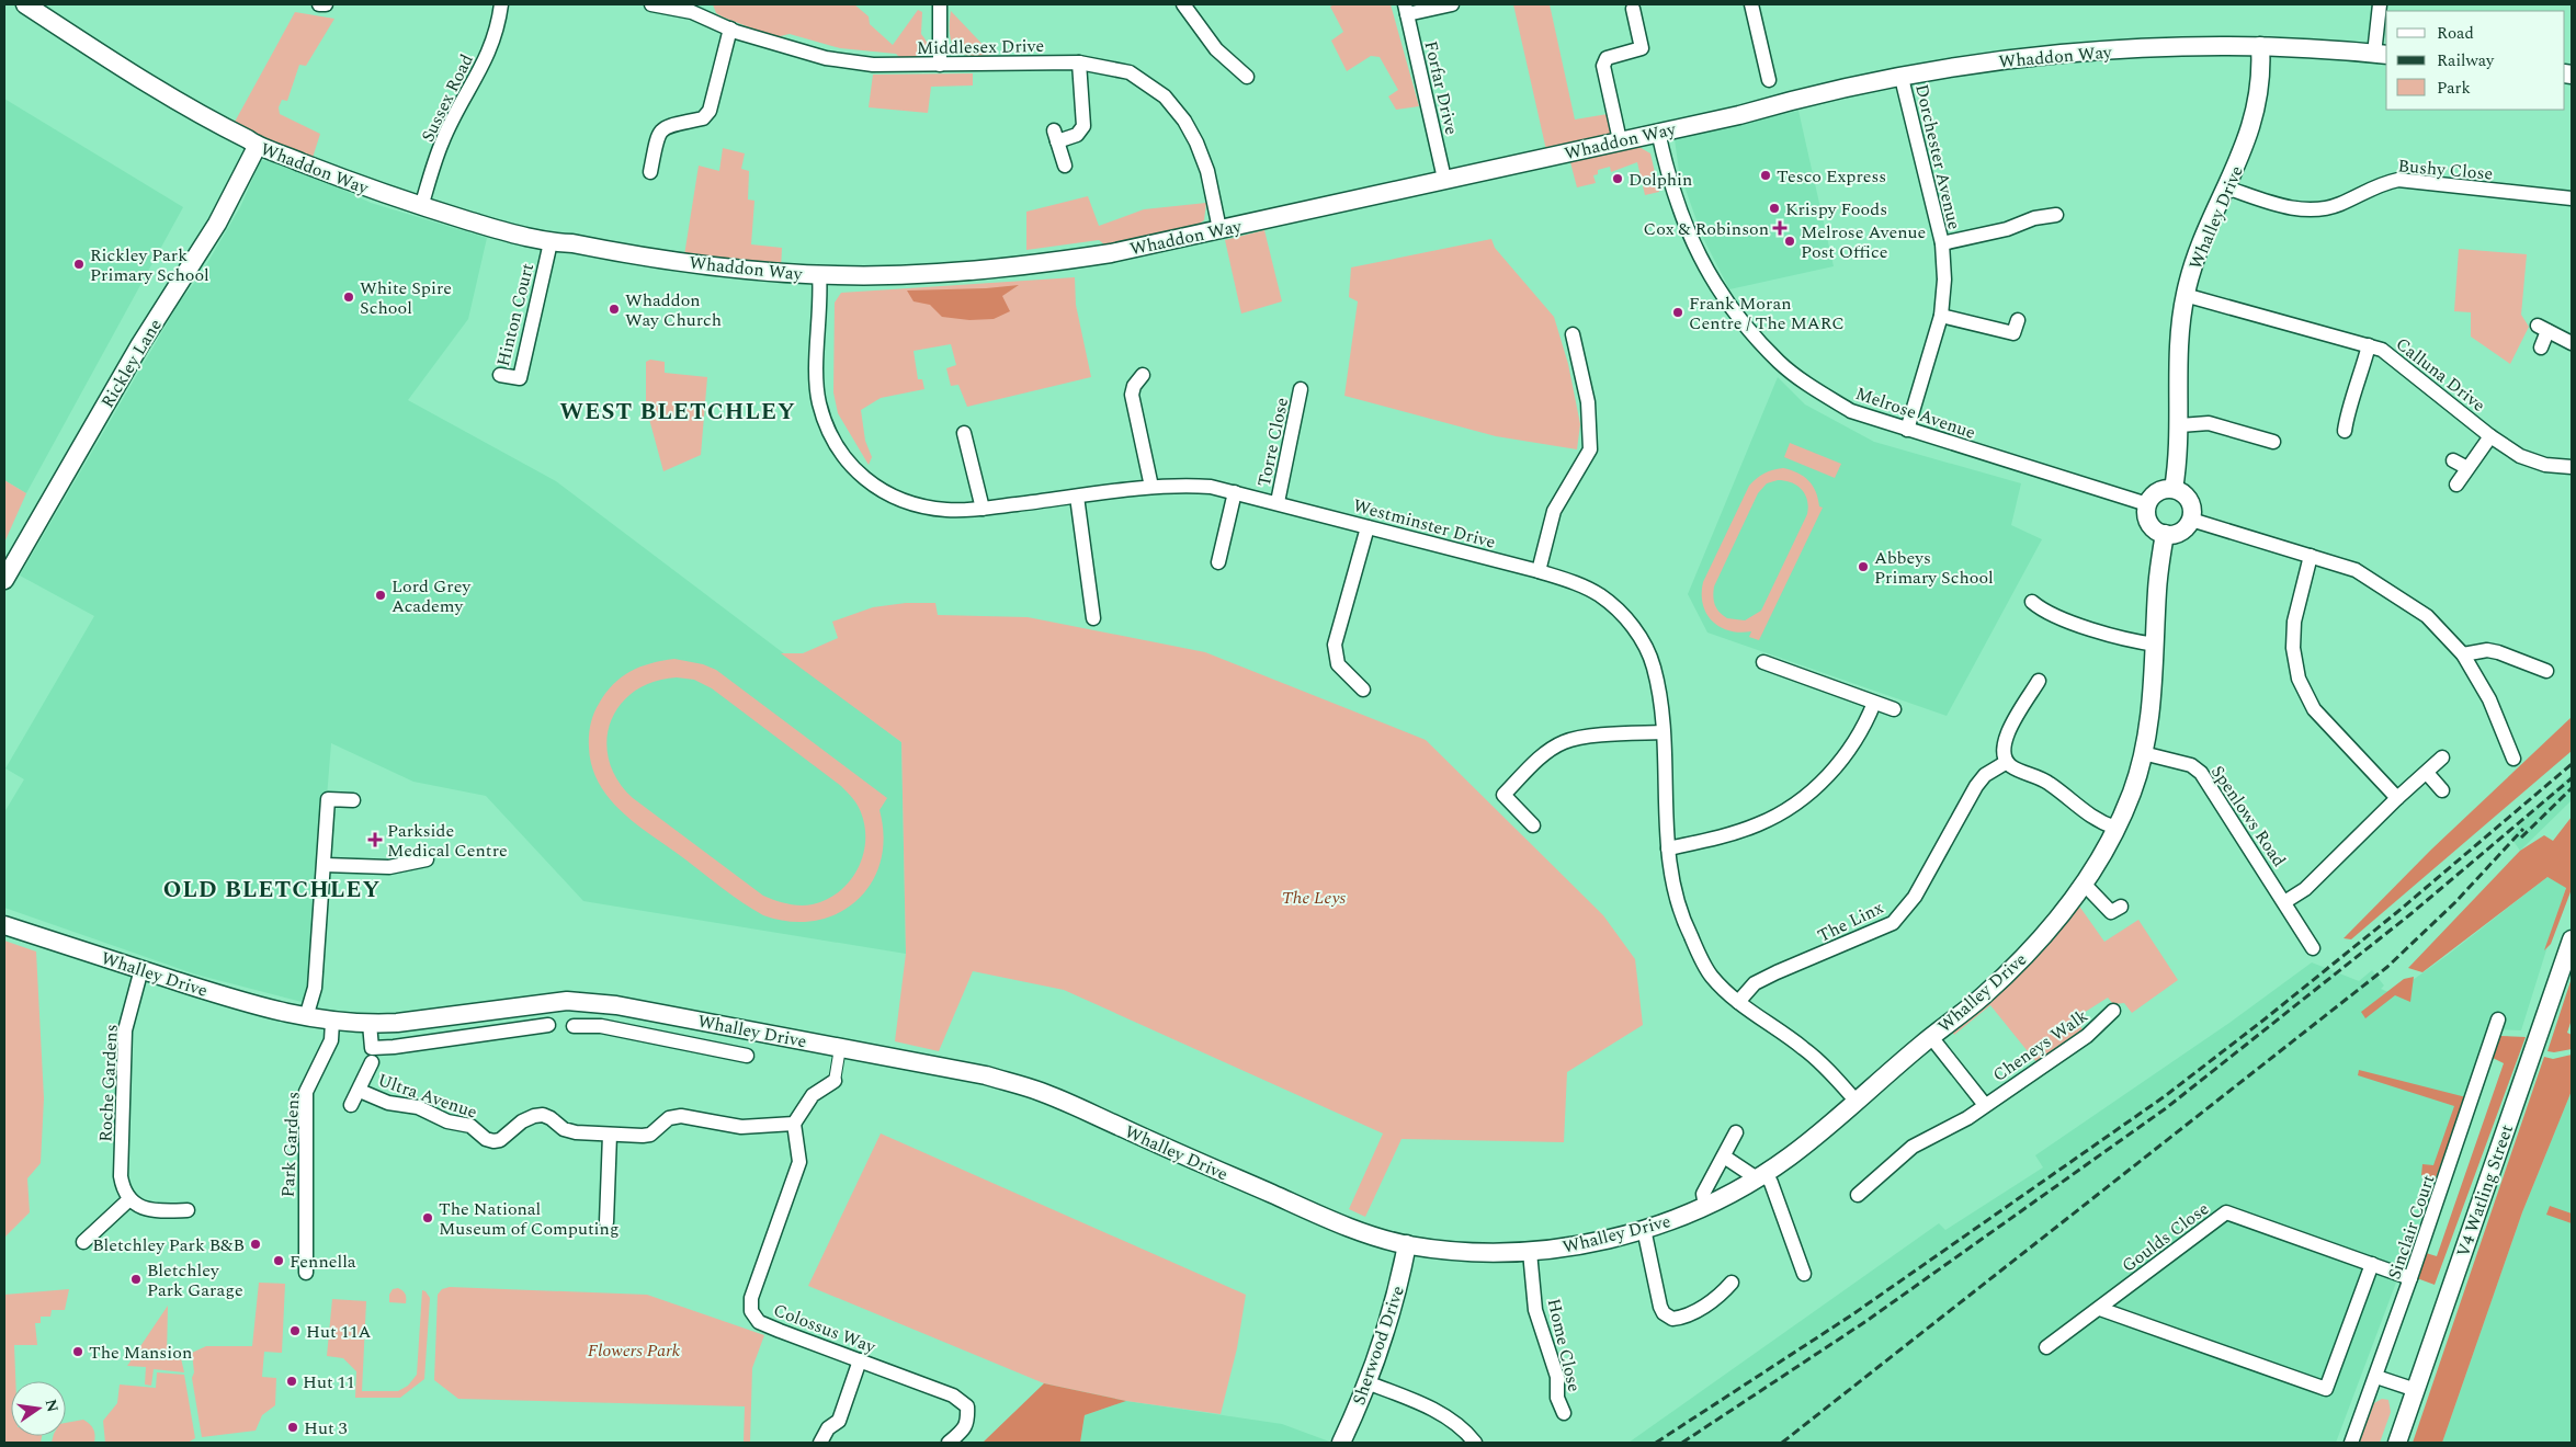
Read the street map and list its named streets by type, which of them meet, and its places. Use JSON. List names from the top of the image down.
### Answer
{
  "streets": {
    "street": [
      "Middlesex Drive",
      "Whaddon Way",
      "Forfar Drive",
      "Sussex Road",
      "Dorchester Avenue",
      "Bushy Close",
      "Whalley Drive",
      "Hinton Court",
      "Rickley Lane",
      "Calluna Drive",
      "Melrose Avenue",
      "Torre Close",
      "Westminster Drive",
      "Spenlows Road",
      "The Linx",
      "Cheneys Walk",
      "Roche Gardens",
      "Ultra Avenue",
      "Park Gardens",
      "V4 Watling Street",
      "Sinclair Court",
      "Goulds Close",
      "Colossus Way",
      "Sherwood Drive",
      "Home Close"
    ]
  },
  "crossings": [
    ["Middlesex Drive", "Whaddon Way"],
    ["Whaddon Way", "Forfar Drive"],
    ["Whaddon Way", "Sussex Road"],
    ["Whaddon Way", "Dorchester Avenue"],
    ["Whaddon Way", "Whalley Drive"],
    ["Whaddon Way", "Hinton Court"],
    ["Whaddon Way", "Rickley Lane"],
    ["Whaddon Way", "Melrose Avenue"],
    ["Whaddon Way", "Westminster Drive"],
    ["Dorchester Avenue", "Melrose Avenue"],
    ["Bushy Close", "Whalley Drive"],
    ["Whalley Drive", "Calluna Drive"],
    ["Whalley Drive", "Melrose Avenue"],
    ["Whalley Drive", "Westminster Drive"],
    ["Whalley Drive", "Spenlows Road"],
    ["Whalley Drive", "Cheneys Walk"],
    ["Whalley Drive", "Roche Gardens"],
    ["Whalley Drive", "Park Gardens"],
    ["Whalley Drive", "Sherwood Drive"],
    ["Whalley Drive", "Home Close"],
    ["Torre Close", "Westminster Drive"],
    ["Westminster Drive", "The Linx"],
    ["Ultra Avenue", "Colossus Way"],
    ["Sinclair Court", "Goulds Close"]
  ],
  "districts": ["WEST BLETCHLEY", "OLD BLETCHLEY"],
  "parks": ["The Leys", "Flowers Park"],
  "places": {
    "other": [
      "Tesco Express",
      "Dolphin",
      "Krispy Foods",
      "Melrose Avenue Post Office",
      "Rickley Park Primary School",
      "White Spire School",
      "Whaddon Way Church",
      "Frank Moran Centre / The MARC",
      "Abbeys Primary School",
      "Lord Grey Academy",
      "The National Museum of Computing",
      "Bletchley Park B&B",
      "Fennella",
      "Bletchley Park Garage",
      "Hut 11A",
      "The Mansion",
      "Hut 11",
      "Hut 3"
    ],
    "health": ["Cox & Robinson", "Parkside Medical Centre"]
  },
  "legend": ["Road", "Railway", "Park"],
  "north": "right"
}
